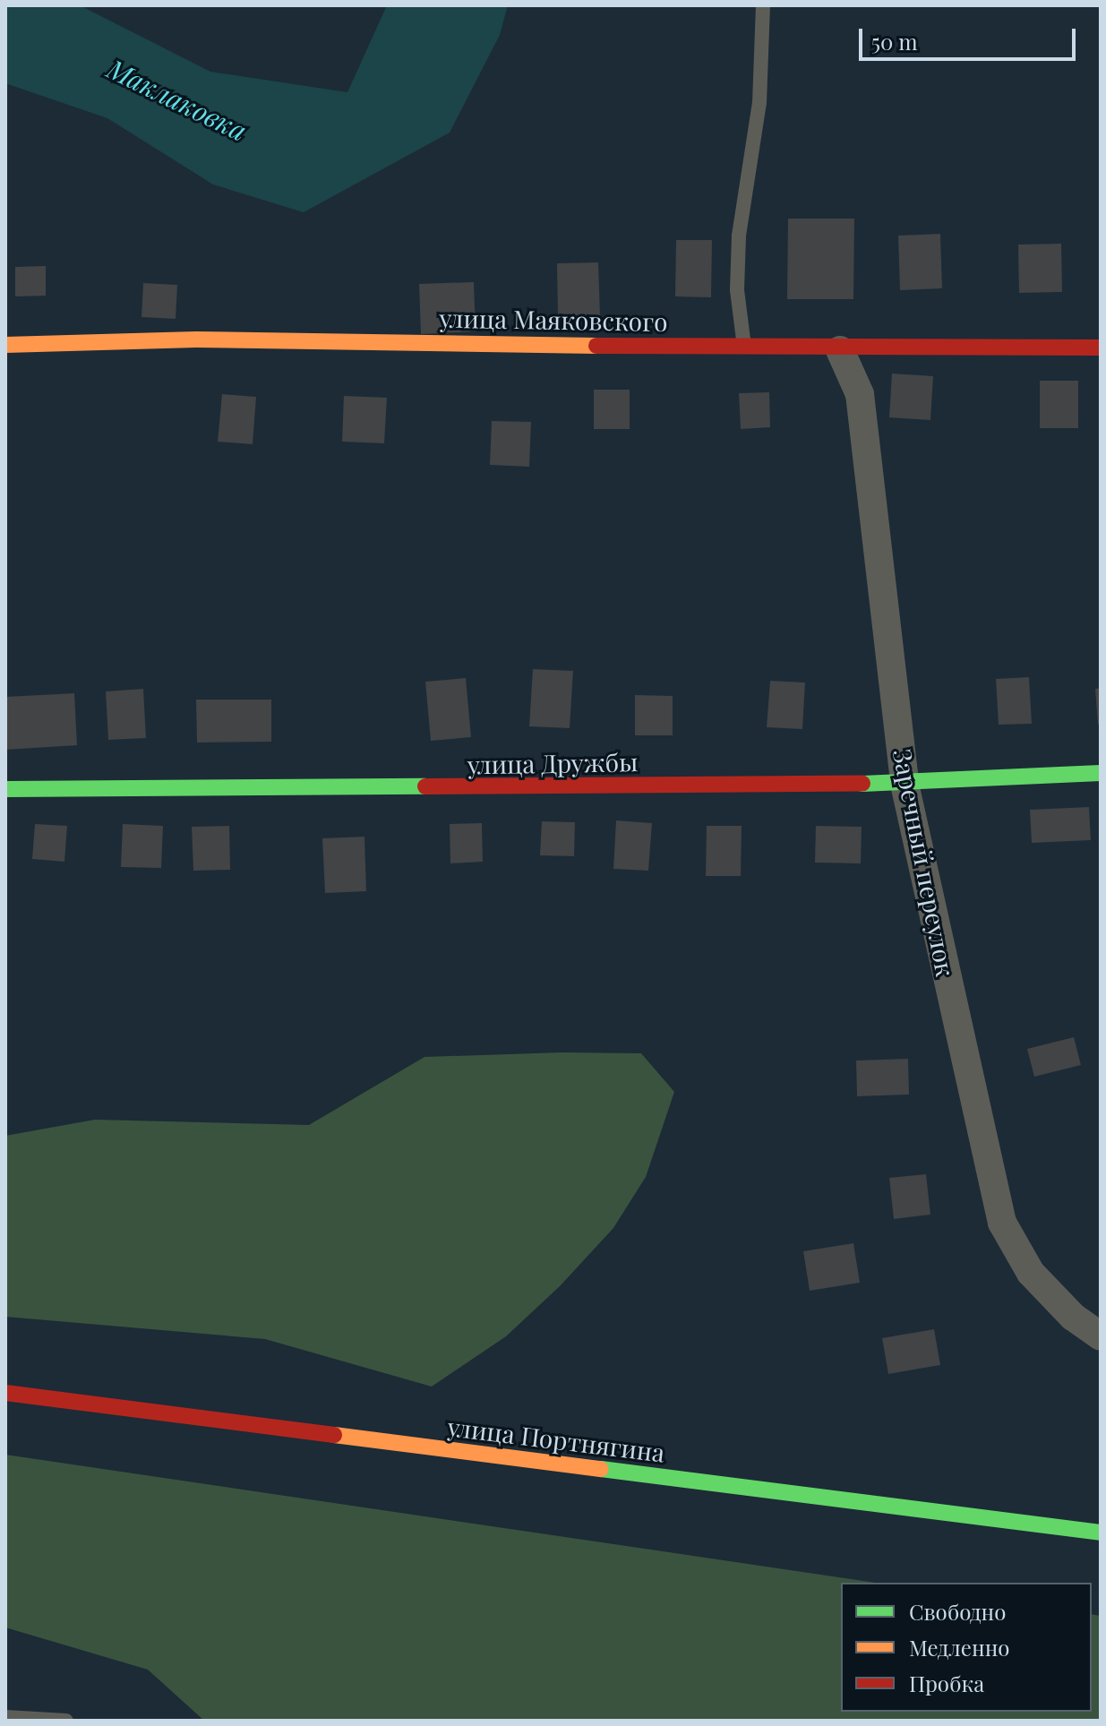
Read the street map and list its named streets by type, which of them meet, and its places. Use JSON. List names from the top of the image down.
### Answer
{
  "streets": {
    "street": [
      "улица Маяковского",
      "улица Дружбы",
      "Заречный переулок",
      "улица Портнягина"
    ]
  },
  "crossings": [
    ["улица Маяковского", "Заречный переулок"],
    ["улица Дружбы", "Заречный переулок"]
  ],
  "water": ["Маклаковка"],
  "legend": ["Свободно", "Медленно", "Пробка"],
  "scale_bar": "50 m"
}
